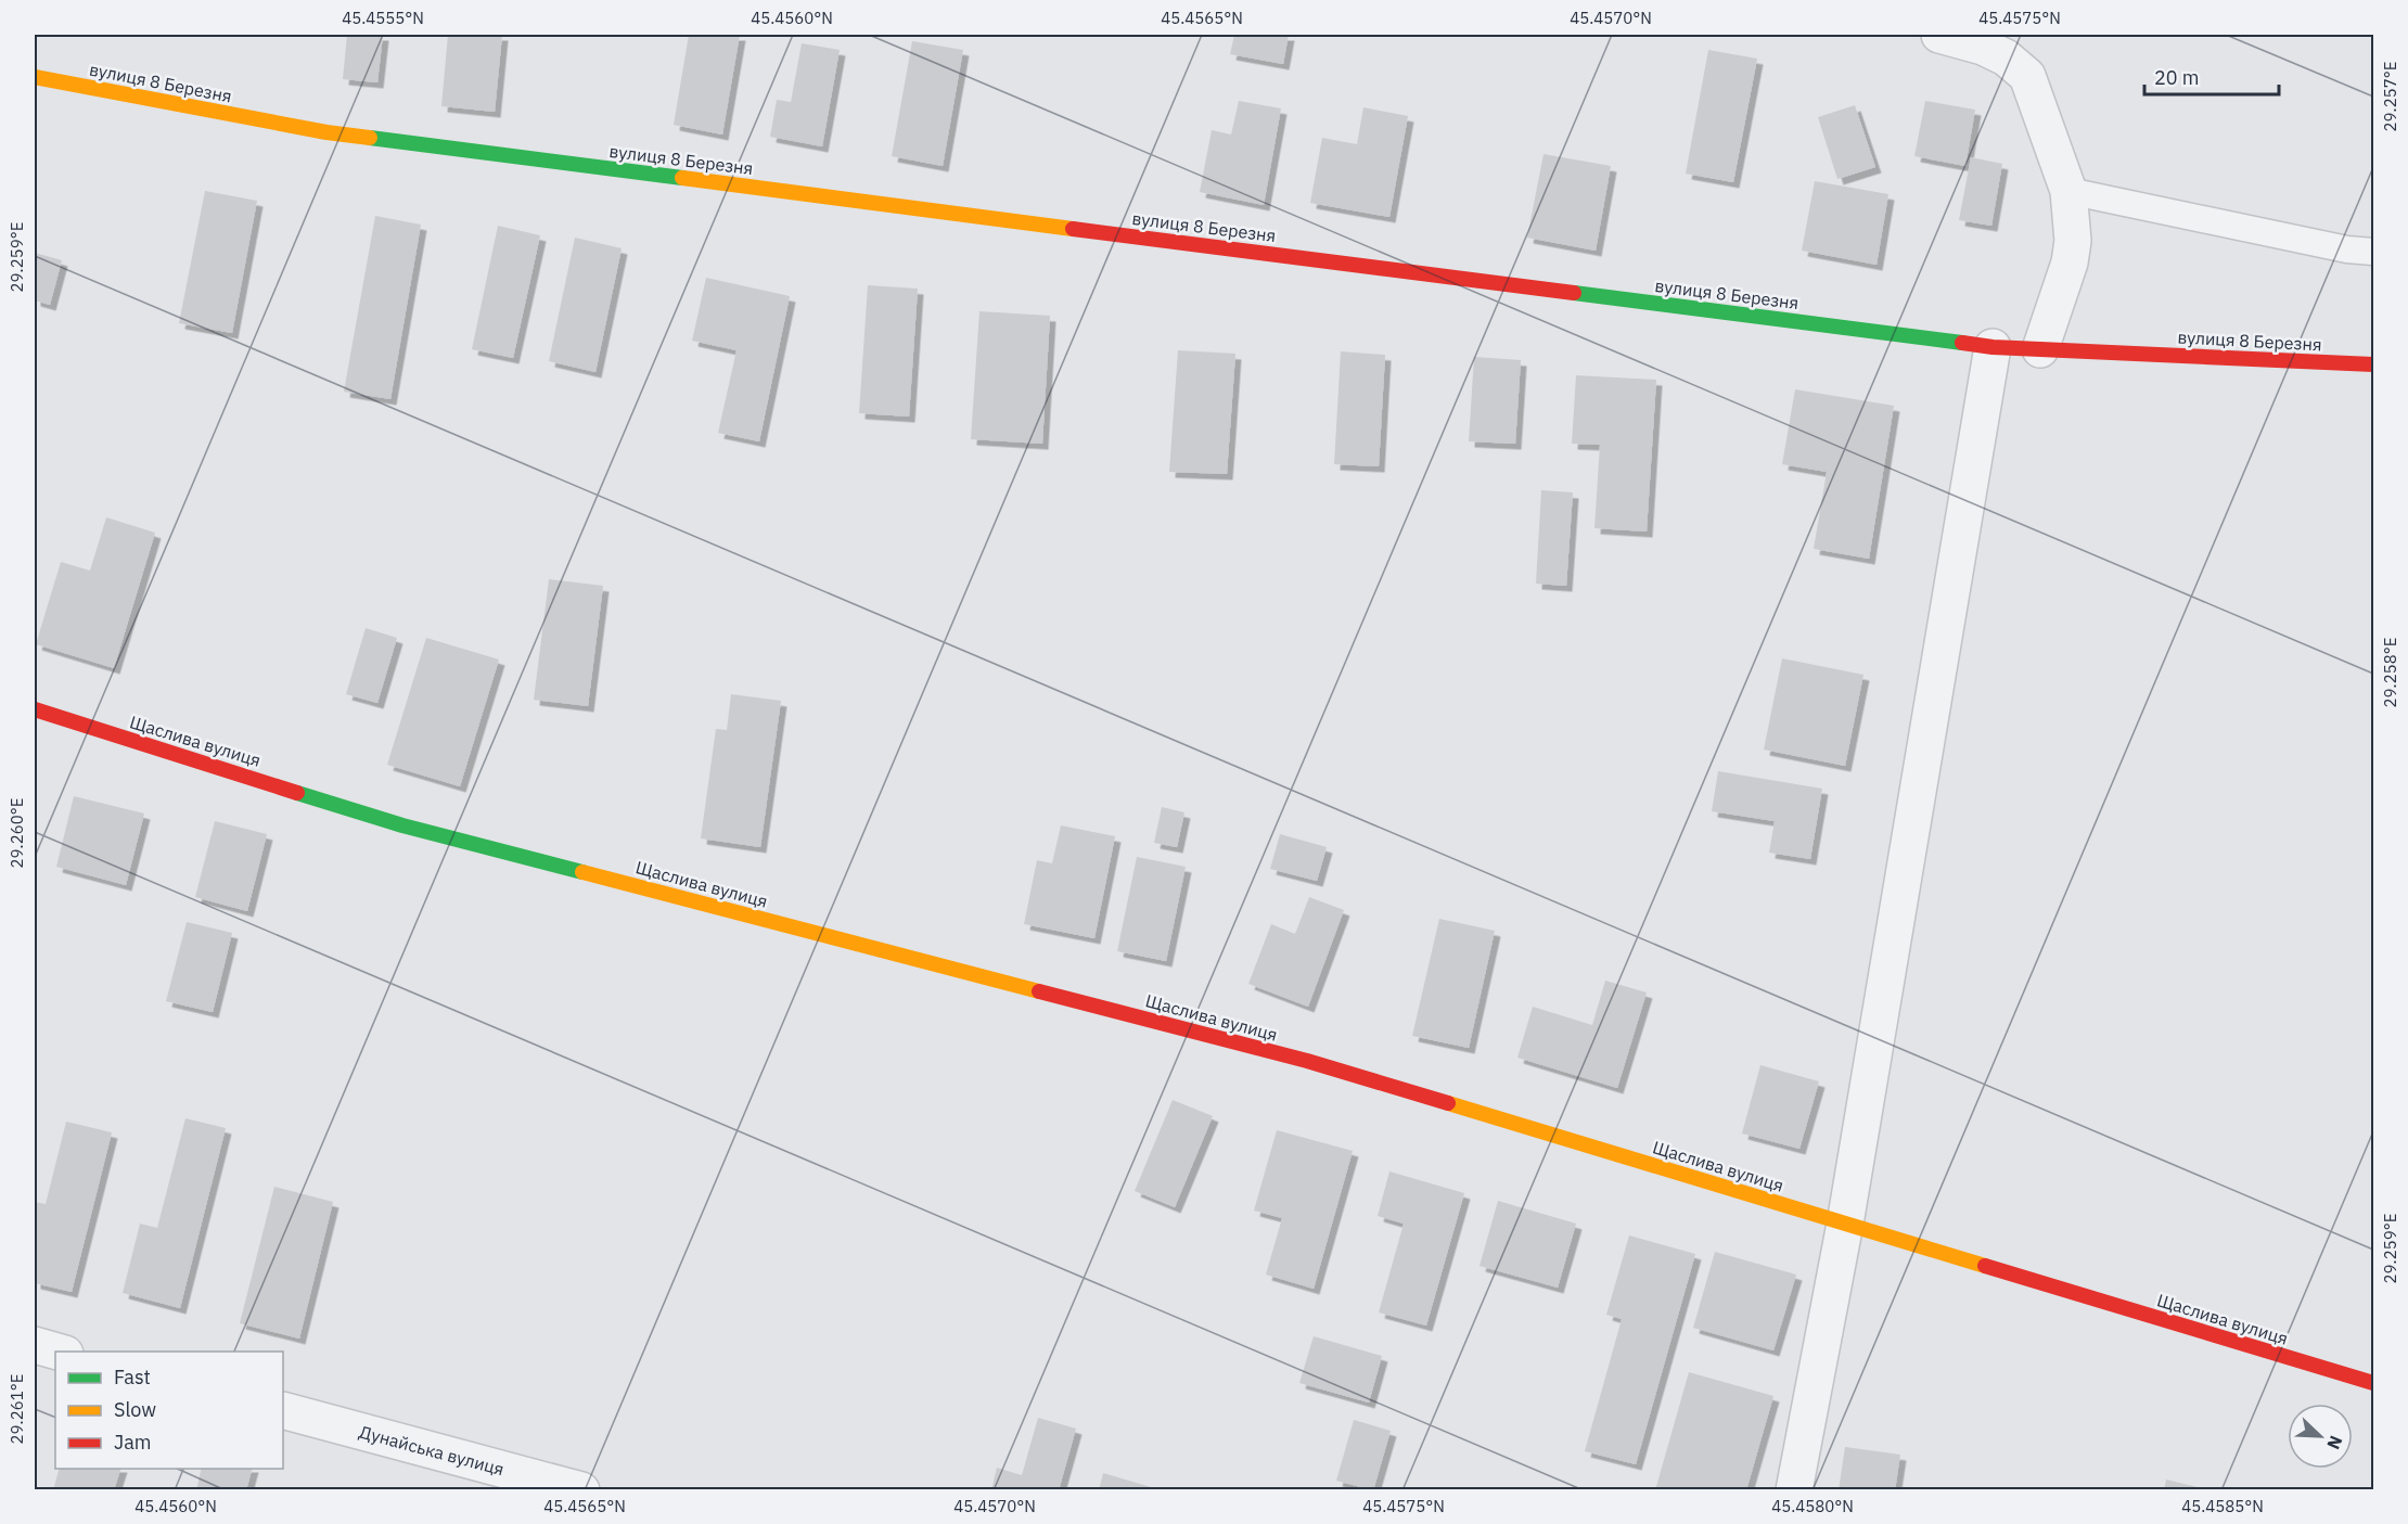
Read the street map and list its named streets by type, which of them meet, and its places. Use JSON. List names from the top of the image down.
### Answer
{
  "streets": {
    "street": ["вулиця 8 Березня", "Щаслива вулиця", "Дунайська вулиця"]
  },
  "legend": ["Fast", "Slow", "Jam"],
  "scale_bar": "20 m",
  "north": "bottom right",
  "coordinates": [
    "45.4555°N",
    "45.4560°N",
    "45.4565°N",
    "45.4570°N",
    "45.4575°N",
    "29.257°E",
    "29.259°E",
    "29.258°E",
    "29.260°E",
    "29.261°E",
    "45.4580°N",
    "45.4585°N"
  ]
}
